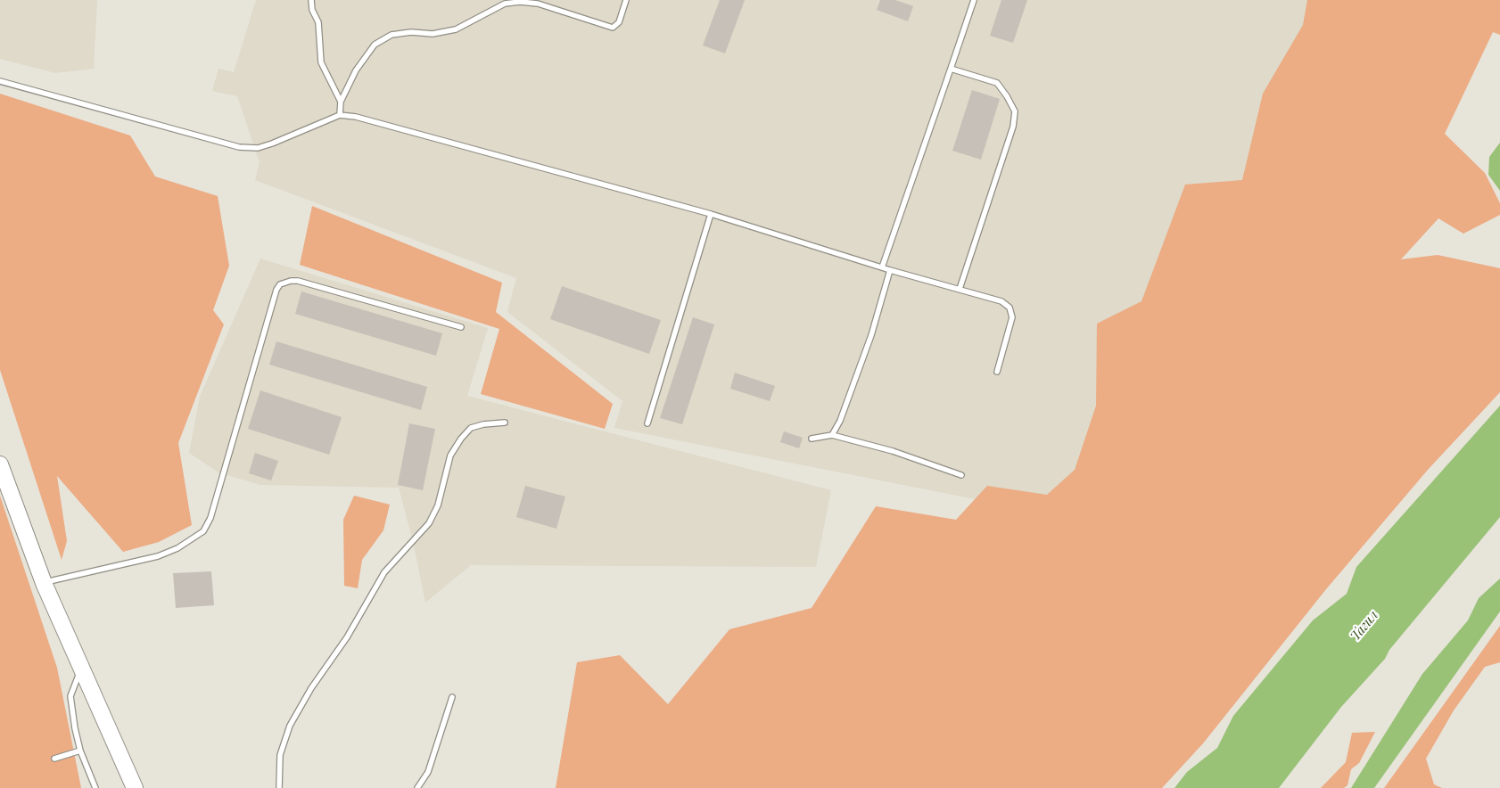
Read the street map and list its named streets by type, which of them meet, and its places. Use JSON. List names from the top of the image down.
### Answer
{
  "water": ["Тагил"]
}
